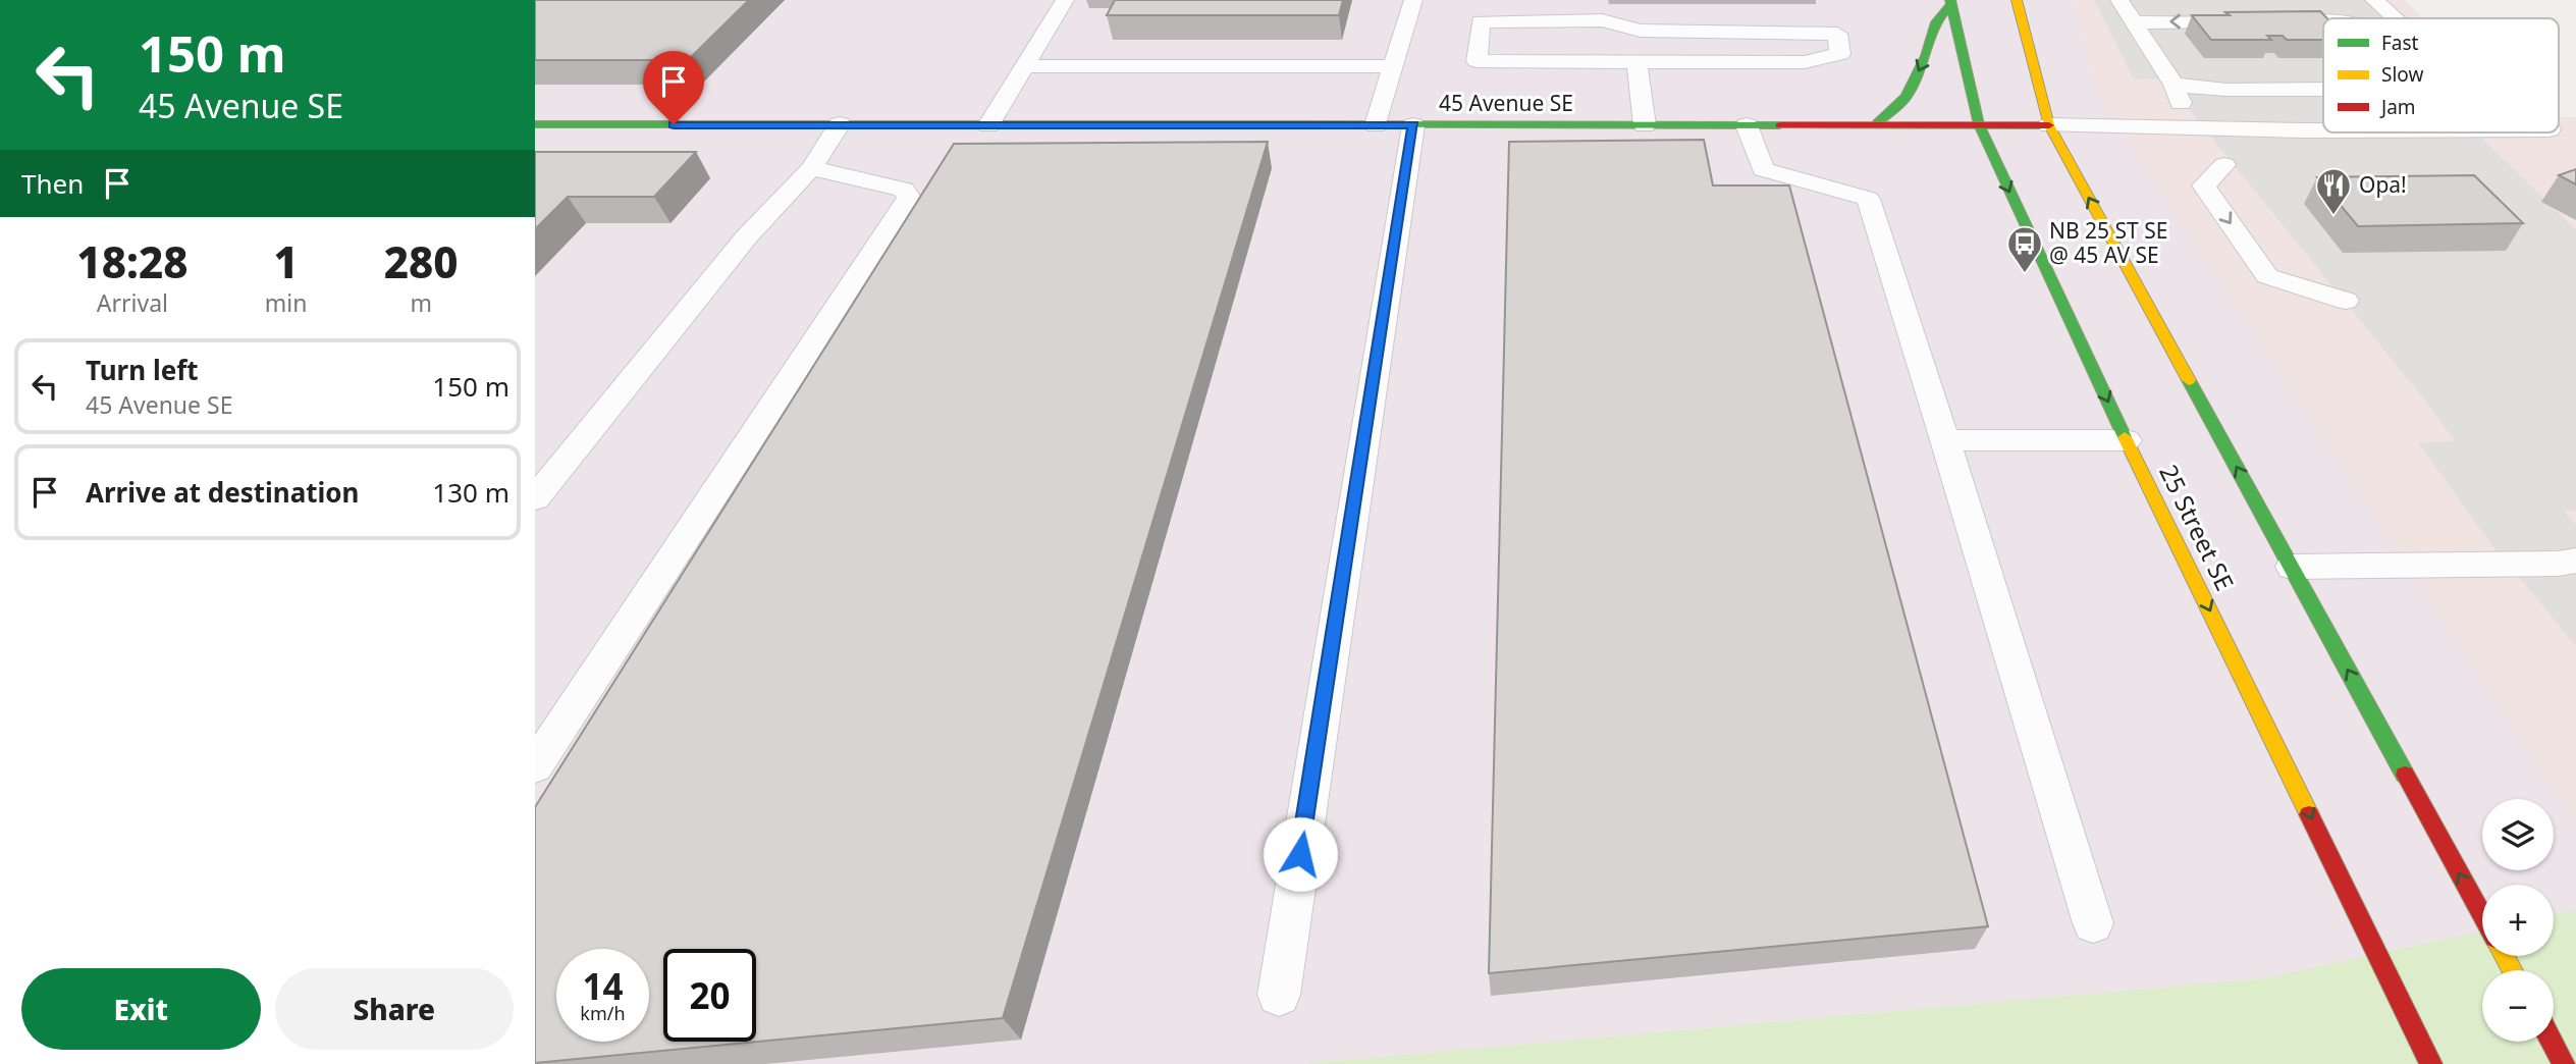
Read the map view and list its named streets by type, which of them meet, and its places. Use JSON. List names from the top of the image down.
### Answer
{
  "streets": {
    "street": ["45 Avenue SE", "25 Street SE"]
  },
  "crossings": [
    ["45 Avenue SE", "25 Street SE"]
  ],
  "places": {
    "restaurant": ["Opa!"],
    "bus stop": ["NB 25 ST SE @ 45 AV SE"]
  },
  "legend": ["Fast", "Slow", "Jam"],
  "page": {
    "turn": ["150 m", "45 Avenue SE"],
    "then": "Then",
    "eta": [
      "18:28",
      "Arrival",
      "1",
      "min",
      "280",
      "m"
    ],
    "list": [
      {
        "name": "Turn left",
        "note": "45 Avenue SE",
        "value": "150 m"
      },
      {
        "name": "Arrive at destination",
        "value": "130 m"
      }
    ],
    "map_buttons": ["+", "−"],
    "speed": "14 km/h",
    "limit": "20",
    "buttons": ["Exit", "Share"]
  }
}
